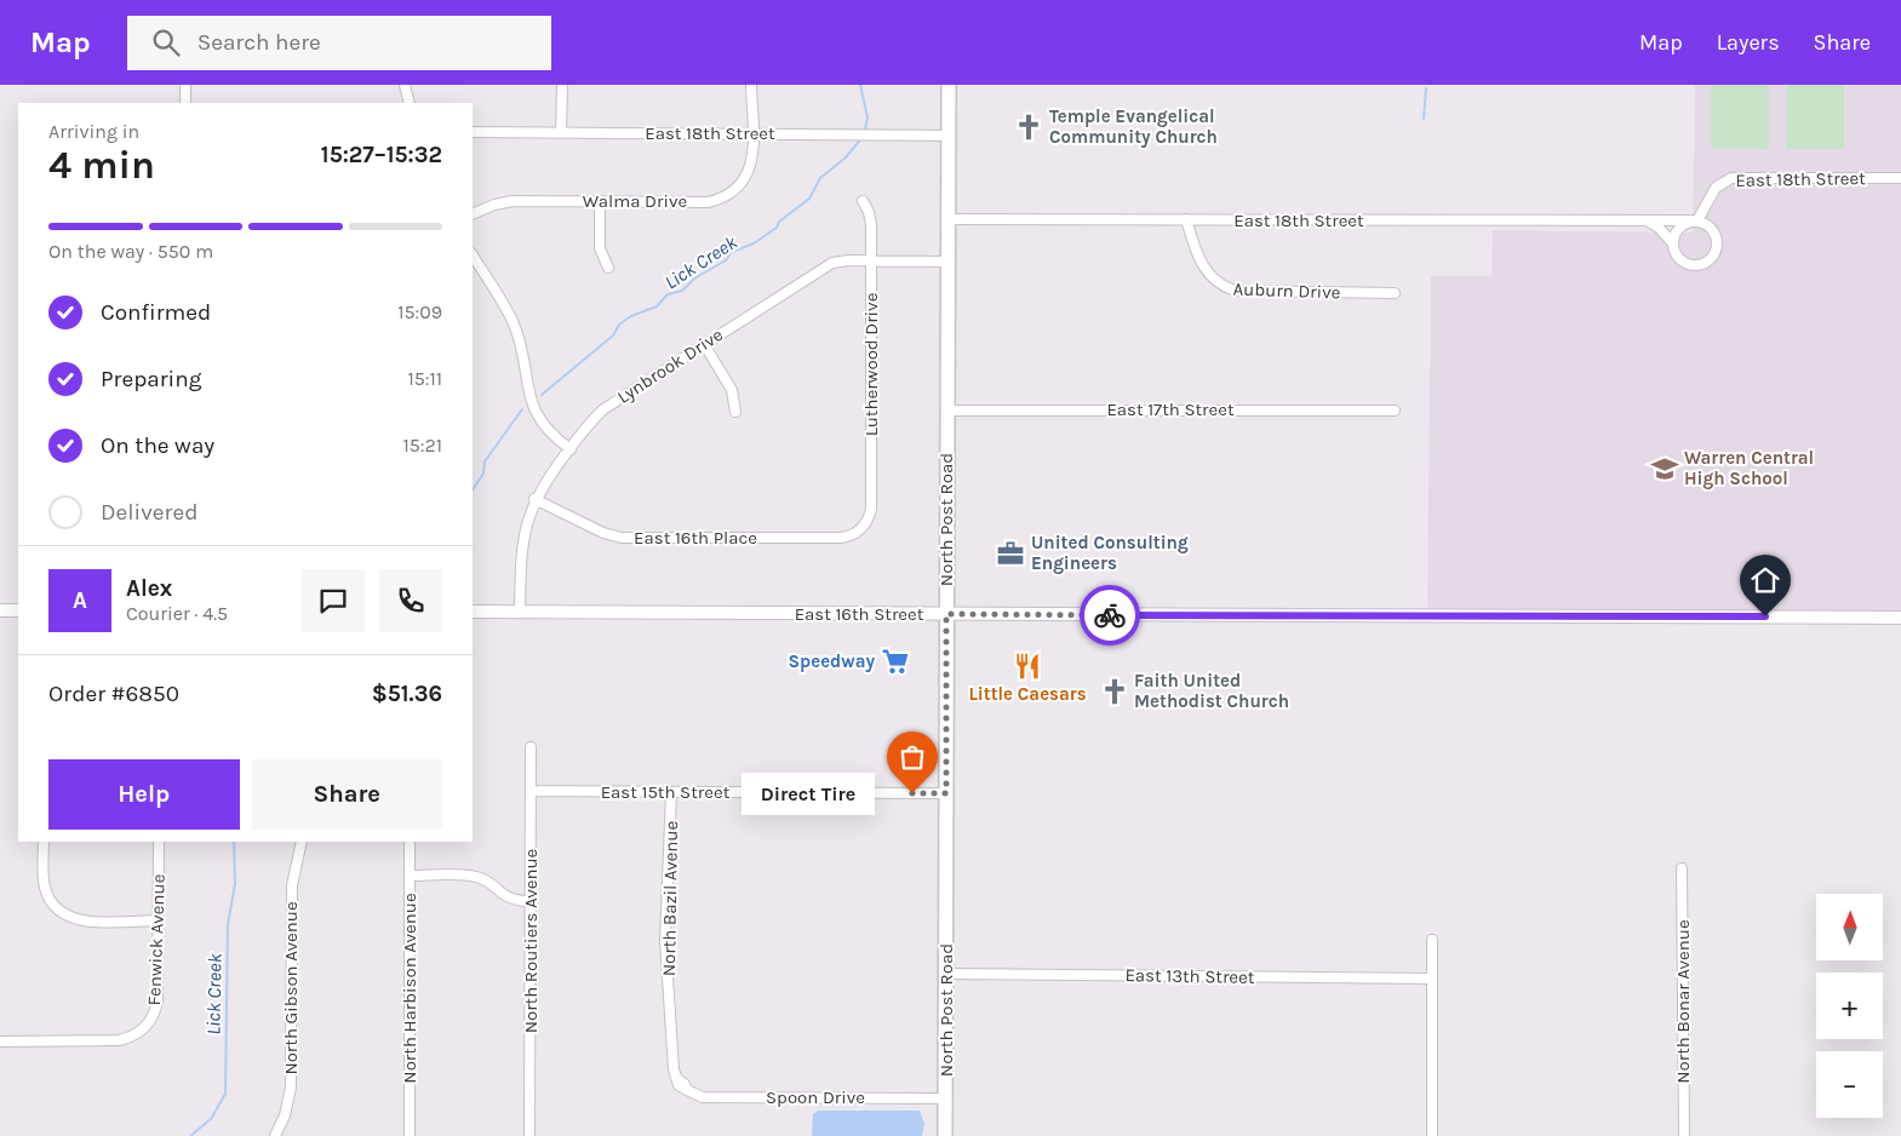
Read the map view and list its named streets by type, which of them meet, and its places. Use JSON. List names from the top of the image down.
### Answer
{
  "streets": {
    "main road": ["North Post Road"],
    "street": [
      "East 18th Street",
      "Walma Drive",
      "Auburn Drive",
      "Lutherwood Drive",
      "Lynbrook Drive",
      "East 17th Street",
      "East 16th Place",
      "East 16th Street",
      "East 15th Street",
      "North Bazil Avenue",
      "Fenwick Avenue",
      "North Routiers Avenue",
      "East 13th Street",
      "North Gibson Avenue",
      "North Harbison Avenue",
      "North Bonar Avenue",
      "Spoon Drive"
    ]
  },
  "crossings": [
    ["East 18th Street", "Walma Drive"],
    ["East 18th Street", "Auburn Drive"],
    ["East 18th Street", "North Post Road"],
    ["Lutherwood Drive", "Lynbrook Drive"],
    ["Lutherwood Drive", "East 16th Place"],
    ["Lynbrook Drive", "North Post Road"],
    ["Lynbrook Drive", "East 16th Place"],
    ["Lynbrook Drive", "East 16th Street"],
    ["East 17th Street", "North Post Road"],
    ["North Post Road", "East 16th Street"],
    ["North Post Road", "East 15th Street"],
    ["North Post Road", "East 13th Street"],
    ["North Post Road", "Spoon Drive"],
    ["East 15th Street", "North Bazil Avenue"],
    ["East 15th Street", "North Routiers Avenue"],
    ["North Bazil Avenue", "Spoon Drive"]
  ],
  "water": ["Lick Creek"],
  "places": {
    "church": ["Temple Evangelical Community Church", "Faith United Methodist Church"],
    "school or university": ["Warren Central High School"],
    "office": ["United Consulting Engineers"],
    "supermarket": ["Speedway"],
    "restaurant": ["Little Caesars"],
    "other": ["Direct Tire"]
  },
  "north": "top",
  "page": {
    "header": "Map",
    "search": "Search here",
    "nav": ["Map", "Layers", "Share"],
    "heading": ["4 min", "Arriving in", "15:27–15:32"],
    "panel": [
      "Alex",
      "Courier · 4.5",
      "Order #6850",
      "$51.36"
    ],
    "bar": "On the way · 550 m",
    "list": [
      ["Confirmed", "15:09"],
      ["Preparing", "15:11"],
      ["On the way", "15:21"],
      "Delivered"
    ],
    "round": "A",
    "buttons": ["Help", "Share"],
    "bubble": "Direct Tire",
    "map_buttons": ["+", "−"]
  }
}
